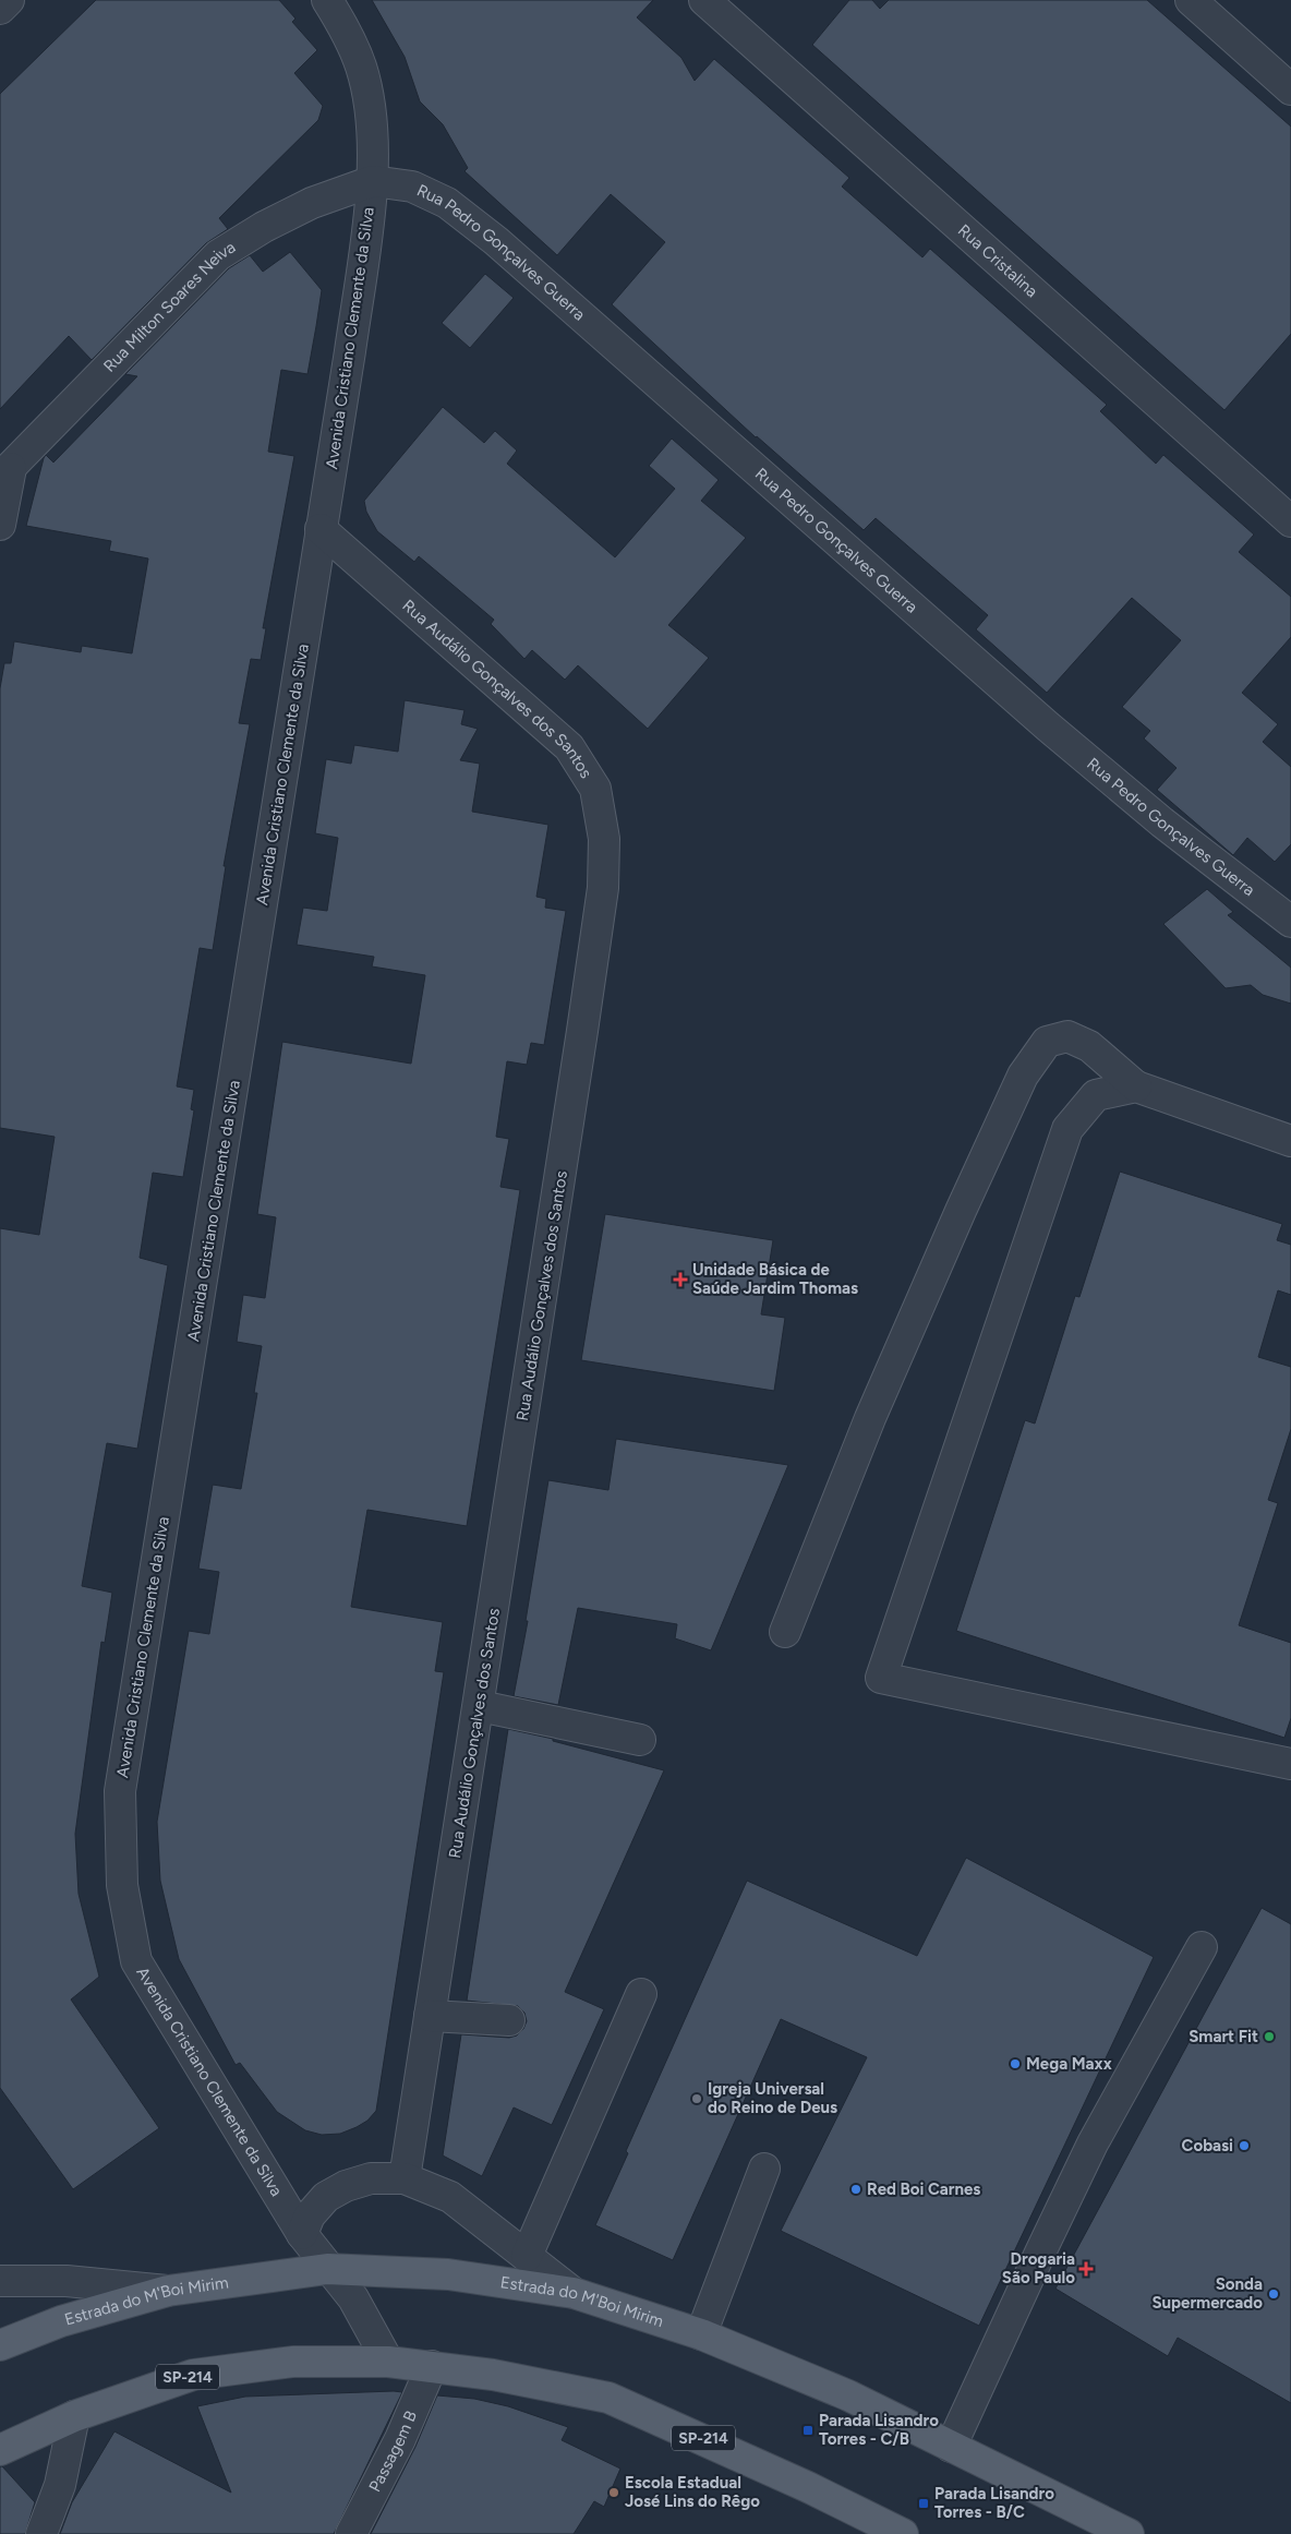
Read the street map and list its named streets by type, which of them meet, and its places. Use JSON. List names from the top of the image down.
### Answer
{
  "streets": {
    "main road": ["Estrada do M'Boi Mirim", "SP-214"],
    "street": [
      "Rua Pedro Gonçalves Guerra",
      "Rua Cristalina",
      "Rua Milton Soares Neiva",
      "Avenida Cristiano Clemente da Silva",
      "Rua Audálio Gonçalves dos Santos",
      "Passagem B"
    ]
  },
  "crossings": [
    ["Rua Pedro Gonçalves Guerra", "Rua Milton Soares Neiva"],
    ["Rua Pedro Gonçalves Guerra", "Avenida Cristiano Clemente da Silva"],
    ["Rua Milton Soares Neiva", "Avenida Cristiano Clemente da Silva"],
    ["Avenida Cristiano Clemente da Silva", "Rua Audálio Gonçalves dos Santos"],
    ["Avenida Cristiano Clemente da Silva", "Estrada do M'Boi Mirim"],
    ["Avenida Cristiano Clemente da Silva", "SP-214"],
    ["SP-214", "Passagem B"]
  ],
  "places": {
    "health": ["Unidade Básica de Saúde Jardim Thomas", "Drogaria São Paulo"],
    "other": [
      "Smart Fit",
      "Mega Maxx",
      "Igreja Universal do Reino de Deus",
      "Cobasi",
      "Red Boi Carnes",
      "Sonda Supermercado",
      "Escola Estadual José Lins do Rêgo"
    ],
    "transit": ["Parada Lisandro Torres - C/B", "Parada Lisandro Torres - B/C"]
  }
}
